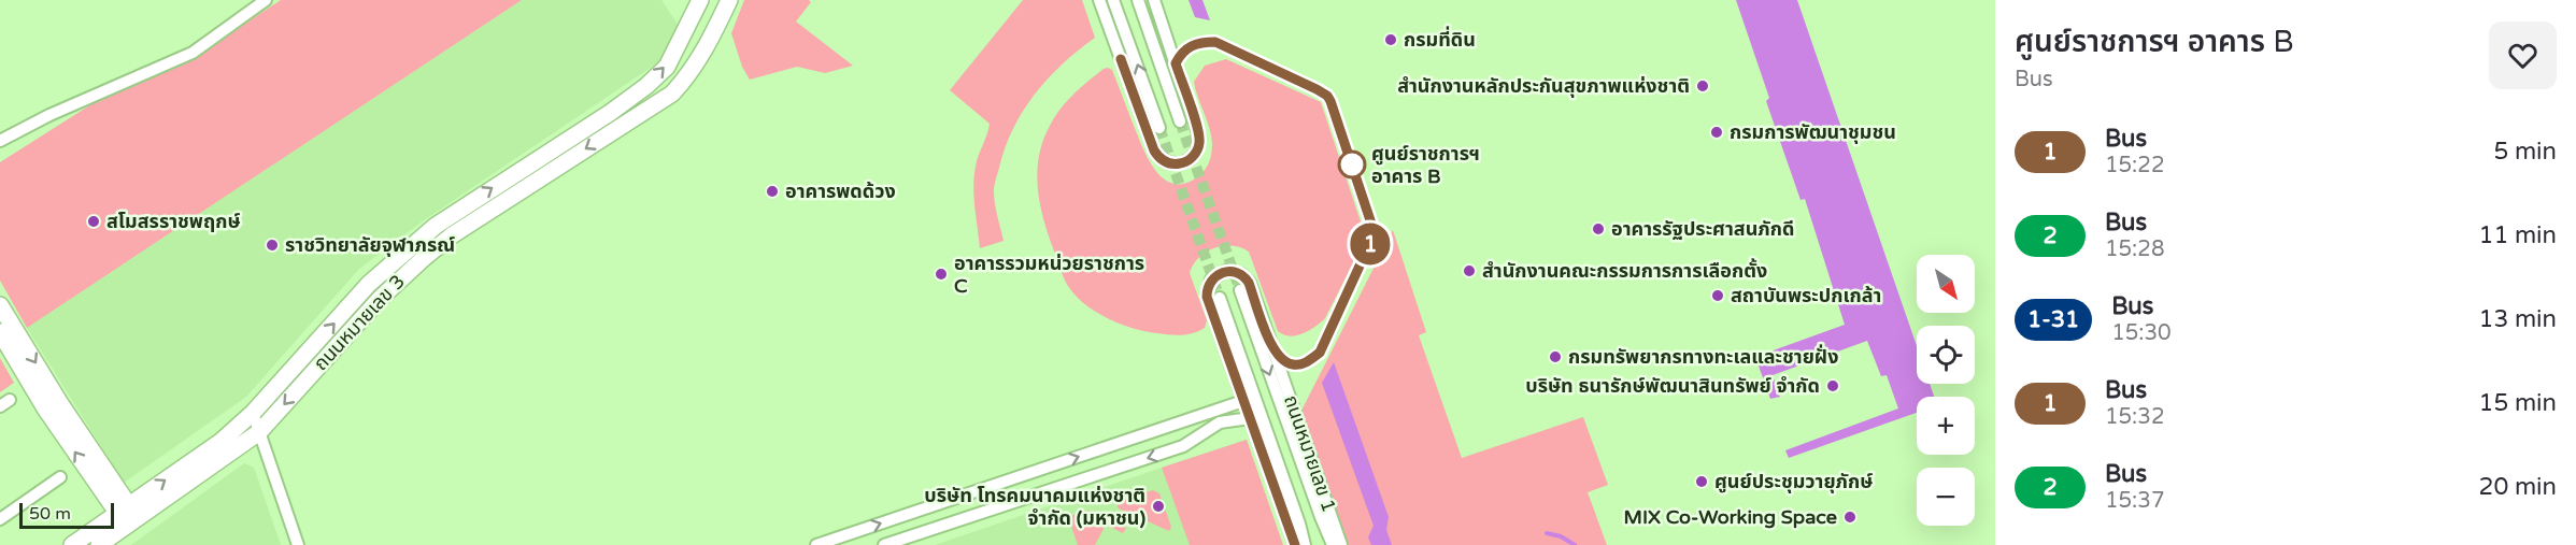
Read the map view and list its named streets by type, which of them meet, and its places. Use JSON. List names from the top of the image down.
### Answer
{
  "streets": {
    "street": ["ถนนหมายเลข 3", "ถนนหมายเลข 1"]
  },
  "places": [
    "กรมที่ดิน",
    "สำนักงานหลักประกันสุขภาพแห่งชาติ",
    "กรมการพัฒนาชุมชน",
    "ศูนย์ราชการฯ อาคาร B",
    "อาคารพดด้วง",
    "สโมสรราชพฤกษ์",
    "อาคารรัฐประศาสนภักดี",
    "ราชวิทยาลัยจุฬาภรณ์",
    "สำนักงานคณะกรรมการการเลือกตั้ง",
    "อาคารรวมหน่วยราชการ C",
    "สถาบันพระปกเกล้า",
    "กรมทรัพยากรทางทะเลและชายฝั่ง",
    "บริษัท ธนารักษ์พัฒนาสินทรัพย์ จำกัด",
    "ศูนย์ประชุมวายุภักษ์",
    "บริษัท โทรคมนาคมแห่งชาติ จำกัด (มหาชน)",
    "MIX Co-Working Space"
  ],
  "lines": ["bus line 1"],
  "scale_bar": "50 m",
  "north": "bottom right",
  "page": {
    "on_map": "1",
    "heading": ["ศูนย์ราชการฯ อาคาร B", "Bus"],
    "list": [
      {
        "mark": "1",
        "name": "Bus",
        "note": "15:22",
        "value": "5 min"
      },
      {
        "mark": "2",
        "name": "Bus",
        "note": "15:28",
        "value": "11 min"
      },
      {
        "mark": "1-31",
        "name": "Bus",
        "note": "15:30",
        "value": "13 min"
      },
      {
        "mark": "1",
        "name": "Bus",
        "note": "15:32",
        "value": "15 min"
      },
      {
        "mark": "2",
        "name": "Bus",
        "note": "15:37",
        "value": "20 min"
      }
    ],
    "map_buttons": ["+", "−"],
    "scale": "50 m"
  }
}
